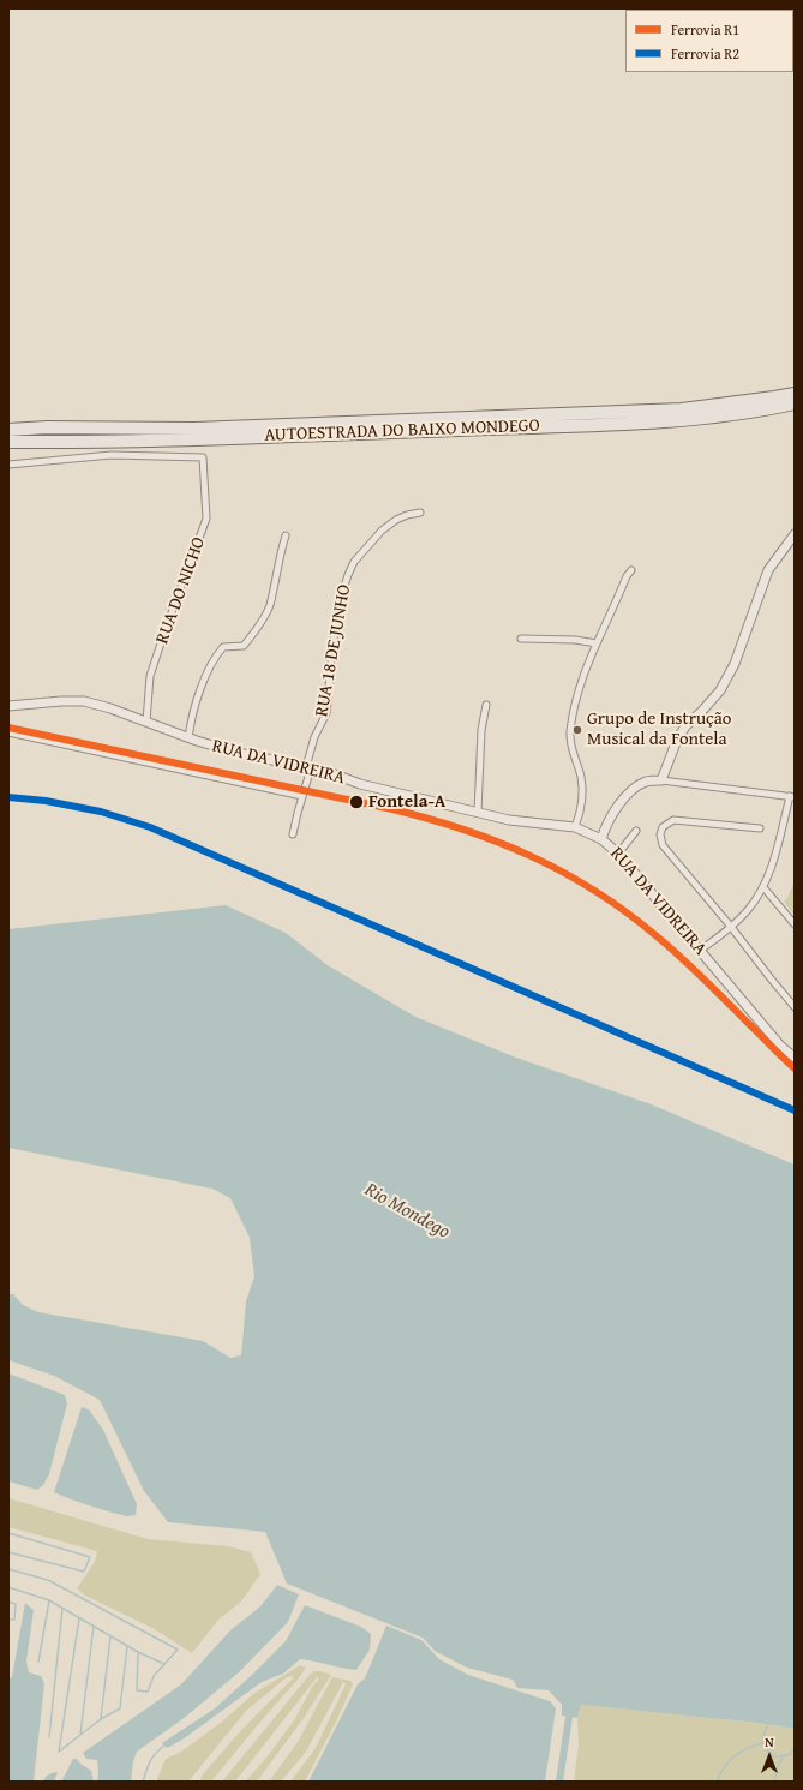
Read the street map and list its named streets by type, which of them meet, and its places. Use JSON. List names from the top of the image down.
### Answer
{
  "streets": {
    "highway": ["AUTOESTRADA DO BAIXO MONDEGO"],
    "street": ["RUA DO NICHO", "RUA 18 DE JUNHO", "RUA DA VIDREIRA"]
  },
  "crossings": [
    ["RUA DO NICHO", "RUA DA VIDREIRA"],
    ["RUA 18 DE JUNHO", "RUA DA VIDREIRA"]
  ],
  "water": ["Rio Mondego"],
  "places": ["Grupo de Instrução Musical da Fontela", "Fontela-A"],
  "lines": ["rail line R1", "rail line R2"],
  "legend": ["Ferrovia R1", "Ferrovia R2"],
  "north": "top"
}
